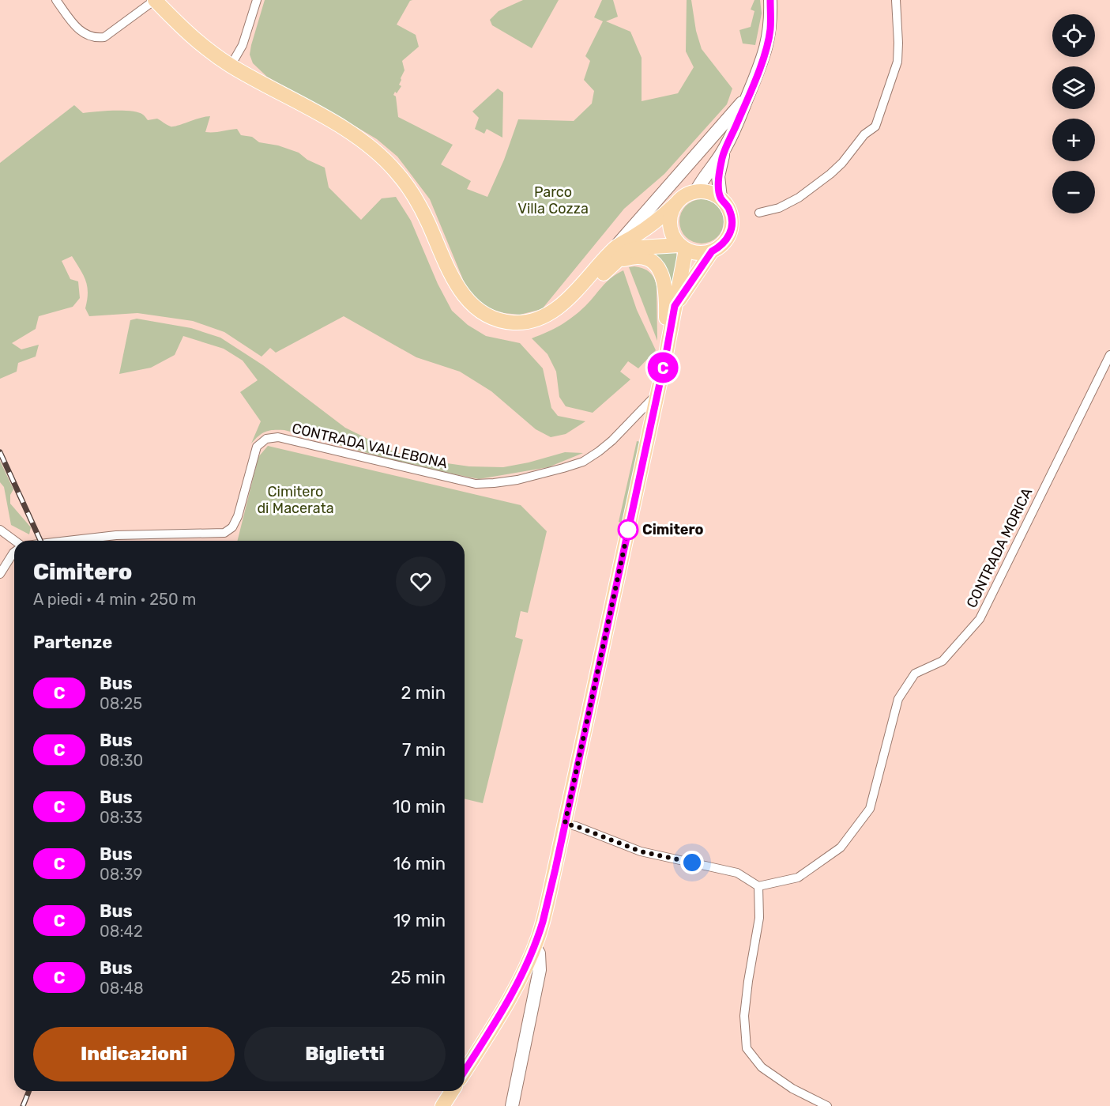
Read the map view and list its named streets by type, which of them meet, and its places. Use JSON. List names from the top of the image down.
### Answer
{
  "streets": {
    "street": ["CONTRADA VALLEBONA", "CONTRADA MORICA"]
  },
  "parks": ["Parco Villa Cozza", "Cimitero di Macerata"],
  "places": ["Cimitero"],
  "lines": ["bus line C"],
  "page": {
    "on_map": "C",
    "map_buttons": ["+", "−"],
    "heading": [
      ["Cimitero", "A piedi · 4 min · 250 m"],
      "Partenze"
    ],
    "list": [
      {
        "mark": "C",
        "name": "Bus",
        "note": "08:25",
        "value": "2 min"
      },
      {
        "mark": "C",
        "name": "Bus",
        "note": "08:30",
        "value": "7 min"
      },
      {
        "mark": "C",
        "name": "Bus",
        "note": "08:33",
        "value": "10 min"
      },
      {
        "mark": "C",
        "name": "Bus",
        "note": "08:39",
        "value": "16 min"
      },
      {
        "mark": "C",
        "name": "Bus",
        "note": "08:42",
        "value": "19 min"
      },
      {
        "mark": "C",
        "name": "Bus",
        "note": "08:48",
        "value": "25 min"
      }
    ],
    "buttons": ["Indicazioni", "Biglietti"]
  }
}
